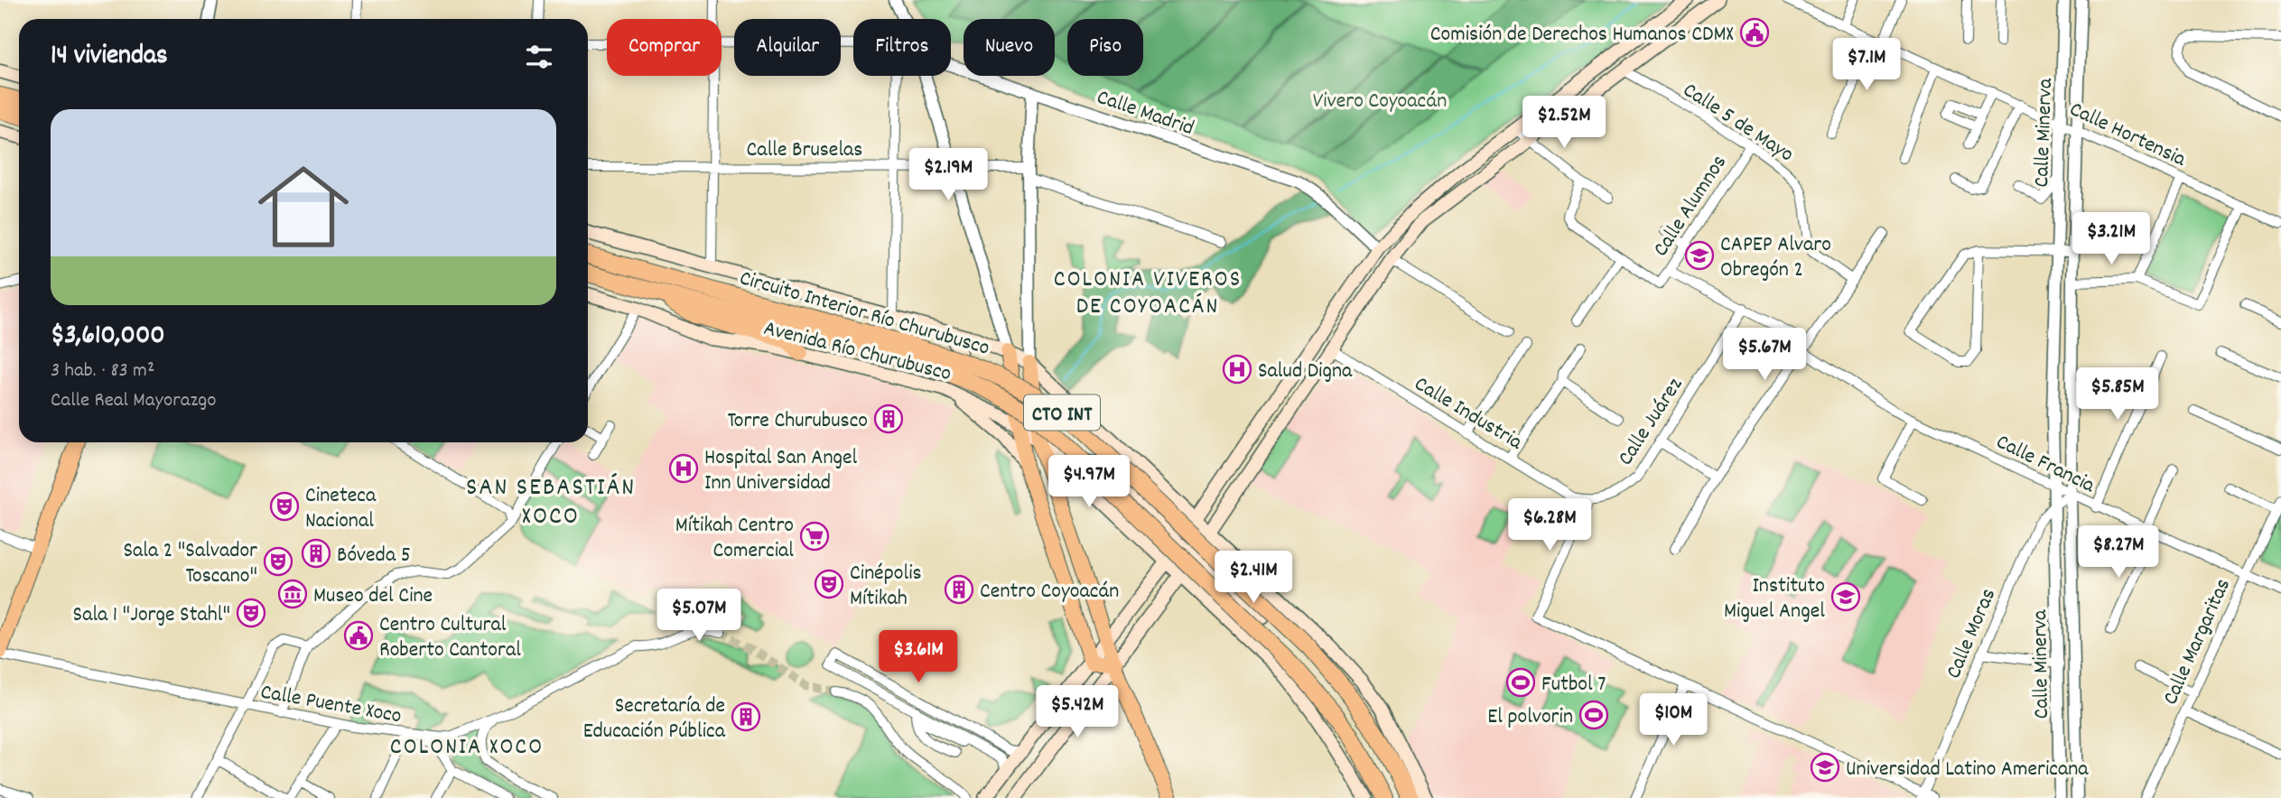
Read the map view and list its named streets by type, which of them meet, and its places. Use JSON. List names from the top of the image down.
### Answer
{
  "streets": {
    "highway": ["Circuito Interior Río Churubusco", "CTO INT"],
    "main road": ["Avenida Río Churubusco"],
    "street": [
      "Calle Madrid",
      "Calle 5 de Mayo",
      "Calle Minerva",
      "Calle Hortensia",
      "Calle Bruselas",
      "Calle Alumnos",
      "Calle Industria",
      "Calle Juárez",
      "Calle Francia",
      "Calle Moras",
      "Calle Margaritas",
      "Calle Puente Xoco"
    ]
  },
  "crossings": [
    ["Calle 5 de Mayo", "Calle Alumnos"],
    ["Calle Minerva", "Calle Hortensia"],
    ["Calle Minerva", "Calle Francia"],
    ["Calle Minerva", "Calle Moras"],
    ["Circuito Interior Río Churubusco", "Avenida Río Churubusco"],
    ["Circuito Interior Río Churubusco", "CTO INT"],
    ["Avenida Río Churubusco", "CTO INT"],
    ["Calle Industria", "Calle Juárez"],
    ["Calle Francia", "Calle Moras"],
    ["Calle Francia", "Calle Margaritas"]
  ],
  "districts": ["COLONIA VIVEROS DE COYOACÁN", "SAN SEBASTIÁN XOCO", "COLONIA XOCO"],
  "parks": ["Vivero Coyoacán"],
  "places": {
    "public building": ["Comisión de Derechos Humanos CDMX", "Centro Cultural Roberto Cantoral"],
    "school or university": ["CAPEP Alvaro Obregón 2", "Instituto Miguel Angel", "Universidad Latino Americana"],
    "hospital": ["Salud Digna", "Hospital San Angel Inn Universidad"],
    "building": [
      "Torre Churubusco",
      "Bóveda 5",
      "Centro Coyoacán",
      "Secretaría de Educación Pública"
    ],
    "theatre": [
      "Cineteca Nacional",
      "Sala 2 \"Salvador Toscano\"",
      "Cinépolis Mítikah",
      "Sala 1 \"Jorge Stahl\""
    ],
    "supermarket": ["Mítikah Centro Comercial"],
    "museum": ["Museo del Cine"],
    "sports": ["Futbol 7", "El polvorin"]
  },
  "page": {
    "chip": [
      "Comprar",
      "Alquilar",
      "Filtros",
      "Nuevo",
      "Piso"
    ],
    "heading": "14 viviendas",
    "price": [
      "$7.1M",
      "$2.52M",
      "$2.19M",
      "$3.21M",
      "$5.67M",
      "$5.85M",
      "$4.97M",
      "$6.28M",
      "$8.27M",
      "$2.41M",
      "$5.07M",
      "$3.61M",
      "$5.42M",
      "$10M"
    ],
    "list": [
      {
        "name": "$3,610,000",
        "note": "3 hab. · 83 m² · Calle Real Mayorazgo"
      }
    ]
  }
}
